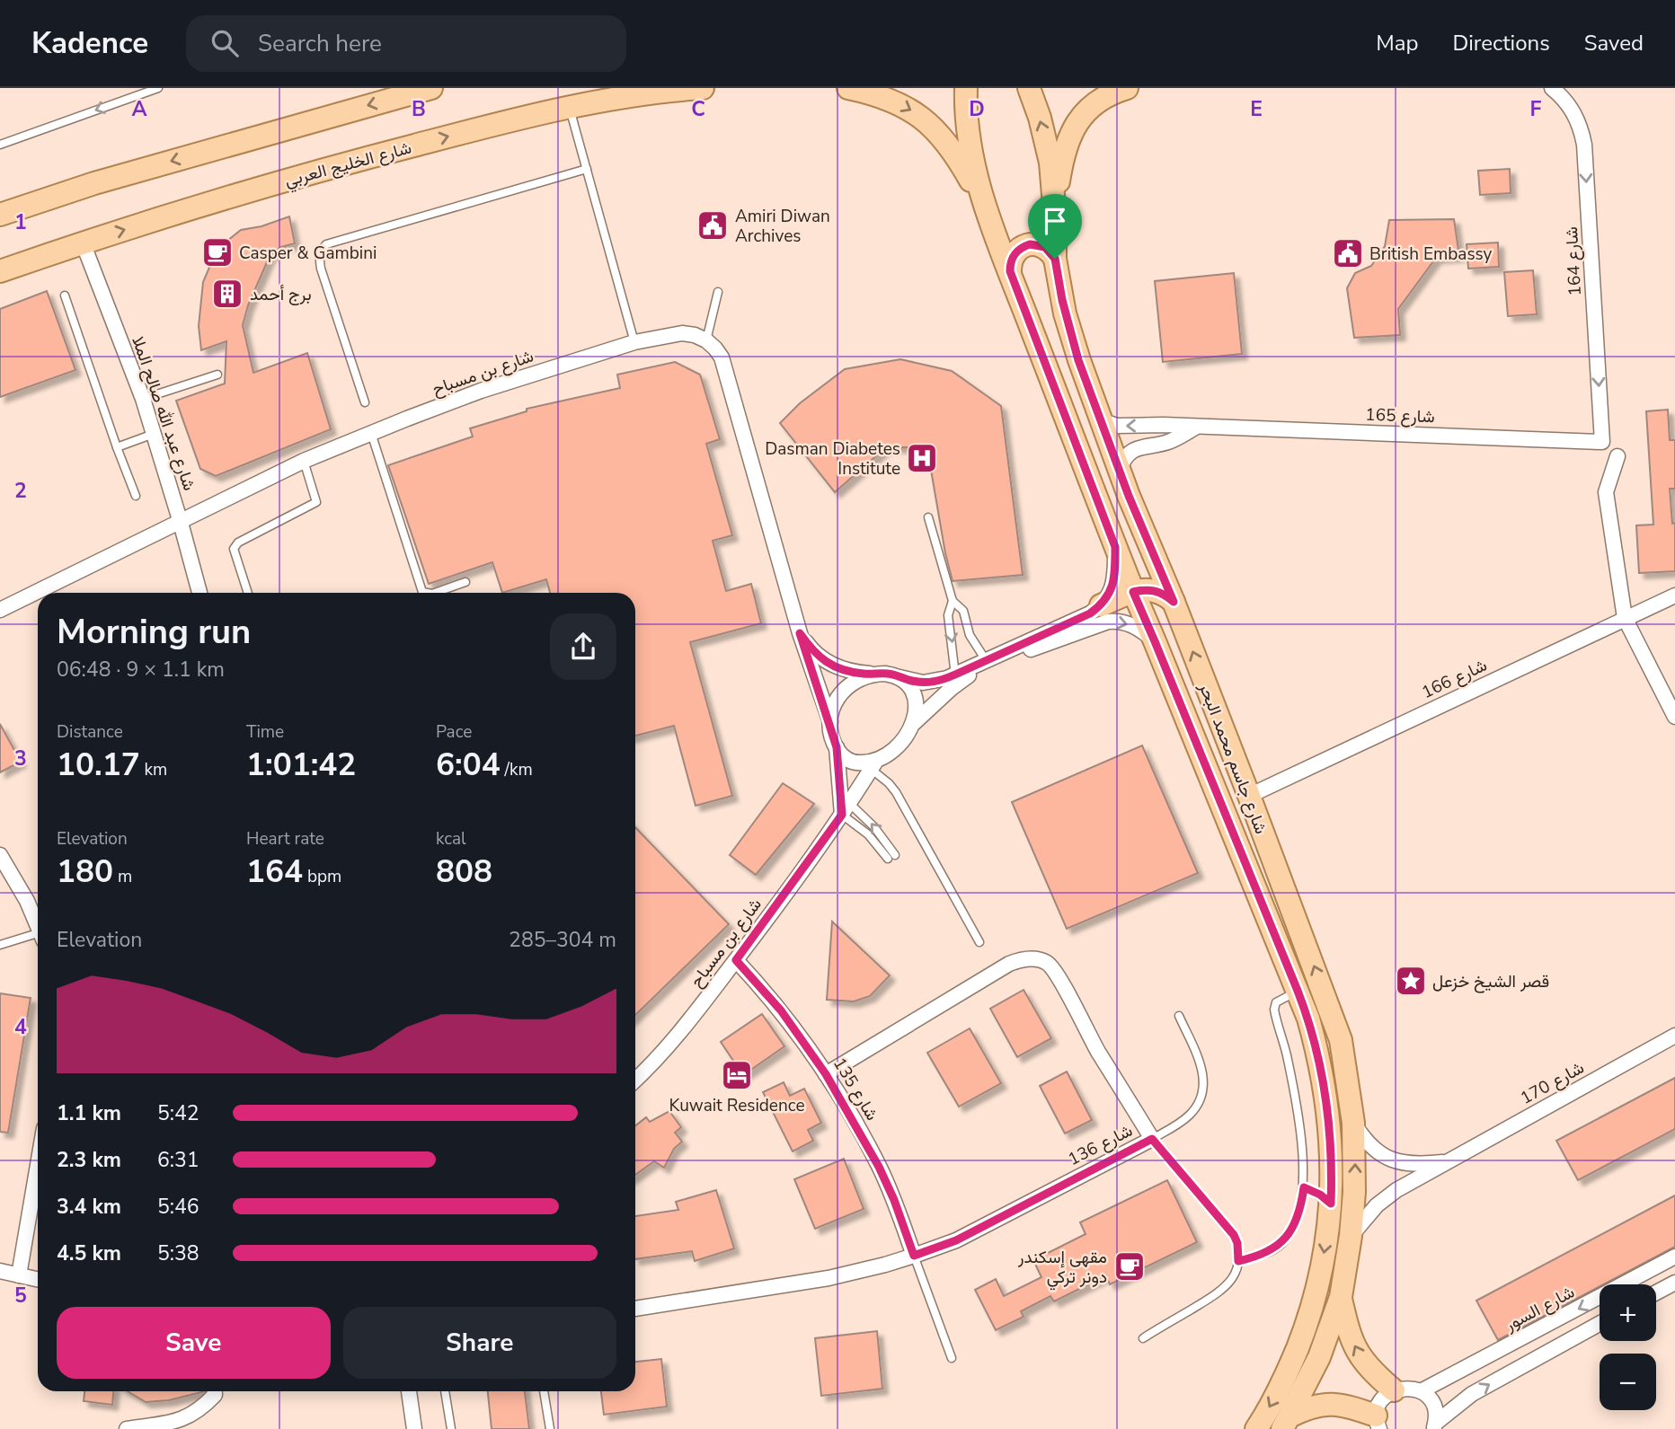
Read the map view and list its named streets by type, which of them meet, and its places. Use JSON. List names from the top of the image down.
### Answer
{
  "streets": {
    "main road": ["شارع الخليج العربي", "شارع جاسم محمد البحر"],
    "street": [
      "شارع 164",
      "شارع بن مسباح",
      "شارع عبد الله صالح الملا",
      "شارع 165",
      "شارع 166",
      "شارع 170",
      "شارع 135",
      "شارع 136",
      "شارع السور"
    ]
  },
  "crossings": [
    ["شارع الخليج العربي", "شارع عبد الله صالح الملا"],
    ["شارع 164", "شارع 165"],
    ["شارع بن مسباح", "شارع عبد الله صالح الملا"],
    ["شارع بن مسباح", "شارع 135"],
    ["شارع 165", "شارع جاسم محمد البحر"],
    ["شارع 166", "شارع جاسم محمد البحر"],
    ["شارع جاسم محمد البحر", "شارع 170"],
    ["شارع 135", "شارع 136"]
  ],
  "one_way": ["شارع 164"],
  "places": {
    "public building": ["Amiri Diwan Archives", "British Embassy"],
    "cafe": ["Casper & Gambini", "مقهى إسكندر دونر تركي"],
    "building": ["برج أحمد"],
    "hospital": ["Dasman Diabetes Institute"],
    "place": ["قصر الشيخ خزعل"],
    "hotel": ["Kuwait Residence"]
  },
  "page": {
    "header": "Kadence",
    "search": "Search here",
    "nav": ["Map", "Directions", "Saved"],
    "heading": ["Morning run", "06:48 · 9 × 1.1 km"],
    "stats": [
      ["Distance", "10.17 km"],
      ["Time", "1:01:42"],
      ["Pace", "6:04 /km"],
      ["Elevation", "180 m"],
      ["Heart rate", "164 bpm"],
      ["kcal", "808"]
    ],
    "chart": ["Elevation", "285–304 m"],
    "list": [
      {
        "name": "1.1 km",
        "note": "5:42"
      },
      {
        "name": "2.3 km",
        "note": "6:31"
      },
      {
        "name": "3.4 km",
        "note": "5:46"
      },
      {
        "name": "4.5 km",
        "note": "5:38"
      }
    ],
    "map_buttons": ["+", "−"],
    "buttons": ["Save", "Share"]
  },
  "grid": {
    "columns": [
      "A",
      "B",
      "C",
      "D",
      "E",
      "F"
    ],
    "rows": [
      "1",
      "2",
      "3",
      "4",
      "5"
    ]
  }
}
